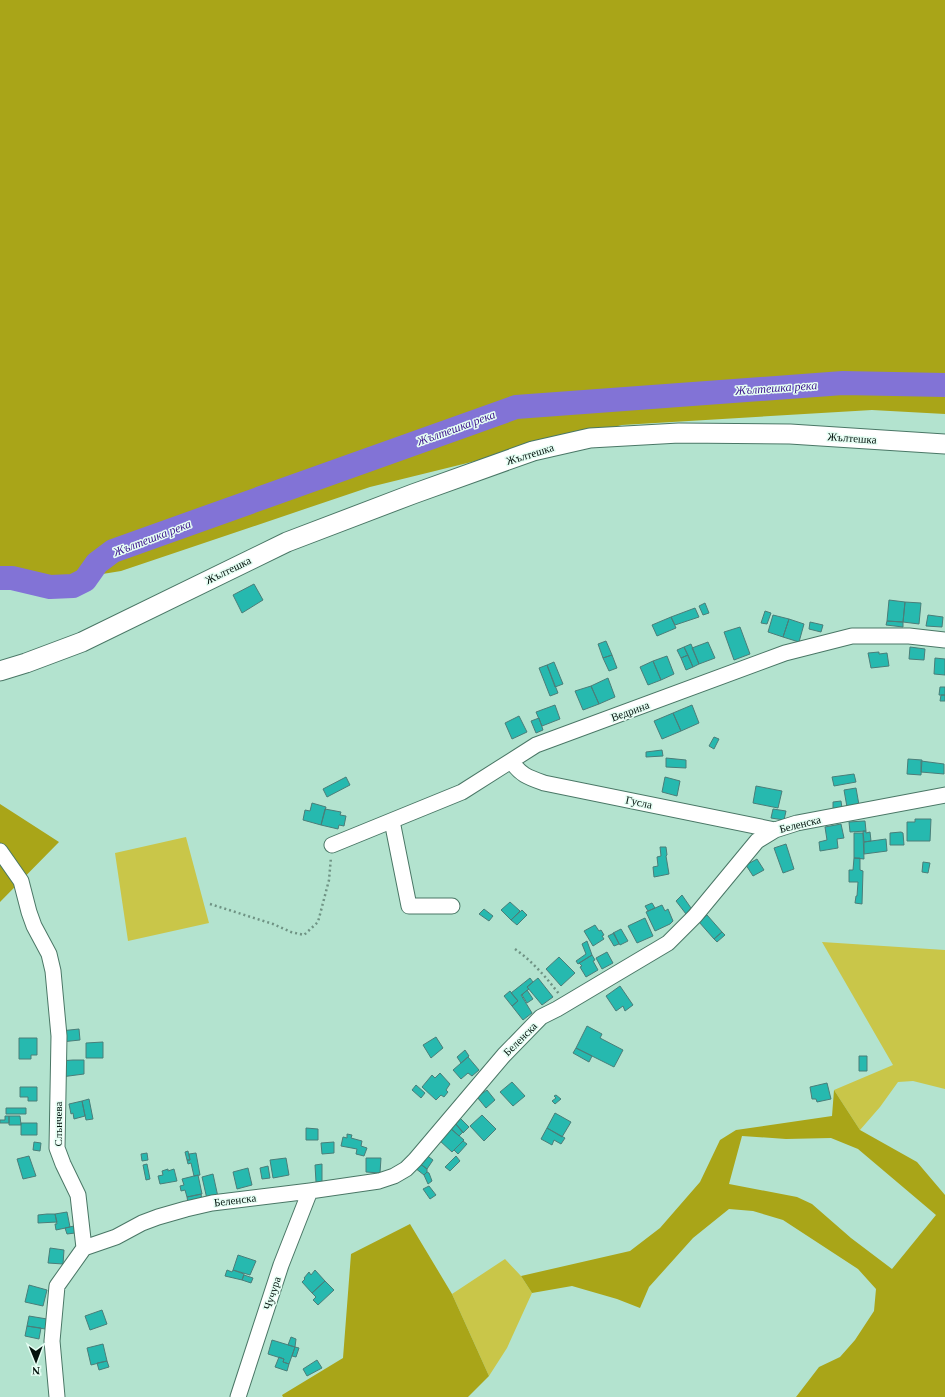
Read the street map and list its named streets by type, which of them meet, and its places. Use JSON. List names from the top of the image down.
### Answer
{
  "streets": {
    "main road": ["Жълтешка"],
    "street": [
      "Ведрина",
      "Гусла",
      "Беленска",
      "Слънчева",
      "Чучура"
    ]
  },
  "crossings": [
    ["Ведрина", "Гусла"],
    ["Гусла", "Беленска"],
    ["Беленска", "Слънчева"],
    ["Беленска", "Чучура"]
  ],
  "water": ["Жълтешка река"],
  "north": "bottom"
}
